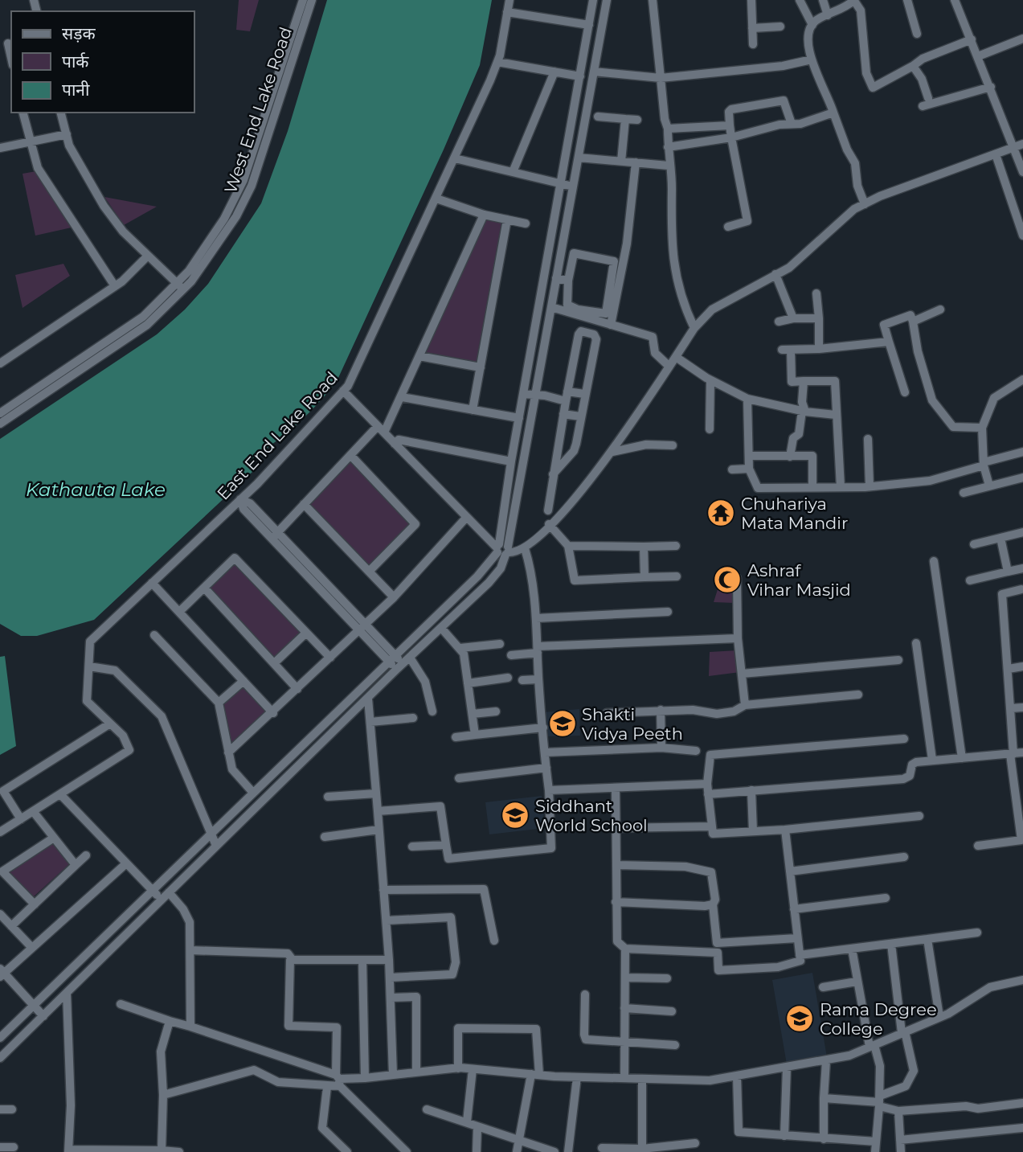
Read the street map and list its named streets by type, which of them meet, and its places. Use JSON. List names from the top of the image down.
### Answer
{
  "streets": {
    "street": ["West End Lake Road", "East End Lake Road"]
  },
  "water": ["Kathauta Lake"],
  "places": {
    "temple": ["Chuhariya Mata Mandir"],
    "mosque": ["Ashraf Vihar Masjid"],
    "school or university": ["Shakti Vidya Peeth", "Siddhant World School", "Rama Degree College"]
  },
  "legend": ["सड़क", "पार्क", "पानी"]
}
